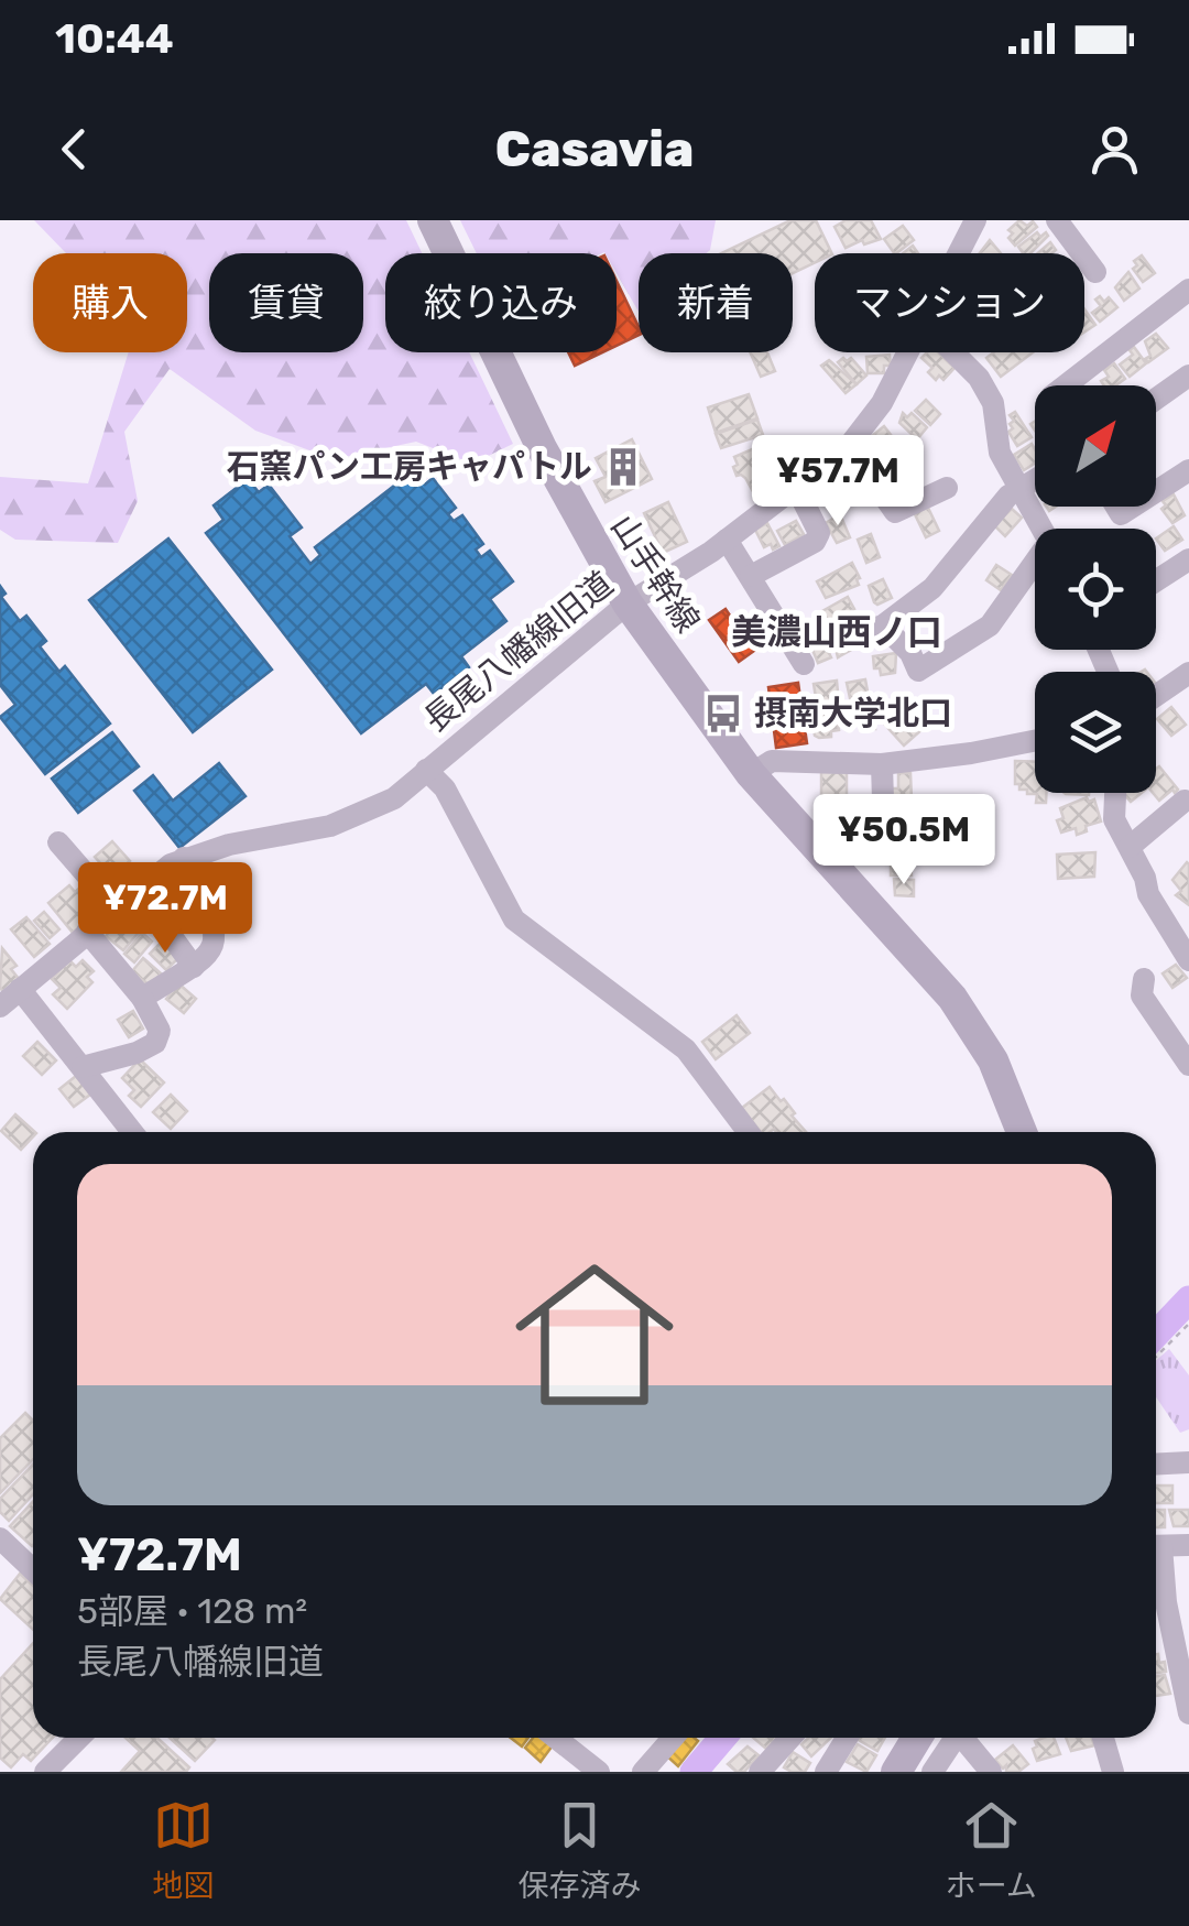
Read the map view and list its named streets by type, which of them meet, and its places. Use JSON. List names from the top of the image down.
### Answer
{
  "streets": {
    "main road": ["山手幹線"],
    "street": ["長尾八幡線旧道"]
  },
  "crossings": [
    ["山手幹線", "長尾八幡線旧道"]
  ],
  "districts": ["美濃山西ノ口"],
  "places": {
    "building": ["石窯パン工房キャパトル"],
    "bus stop": ["摂南大学北口"]
  },
  "north": "top right",
  "page": {
    "status": "10:44",
    "header": "Casavia",
    "chip": [
      "購入",
      "賃貸",
      "絞り込み",
      "新着",
      "マンション"
    ],
    "price": ["¥57.7M", "¥50.5M", "¥72.7M"],
    "list": [
      {
        "name": "¥72.7M",
        "note": "5部屋 · 128 m² · 長尾八幡線旧道"
      }
    ],
    "tabs": ["地図", "保存済み", "ホーム"]
  }
}
